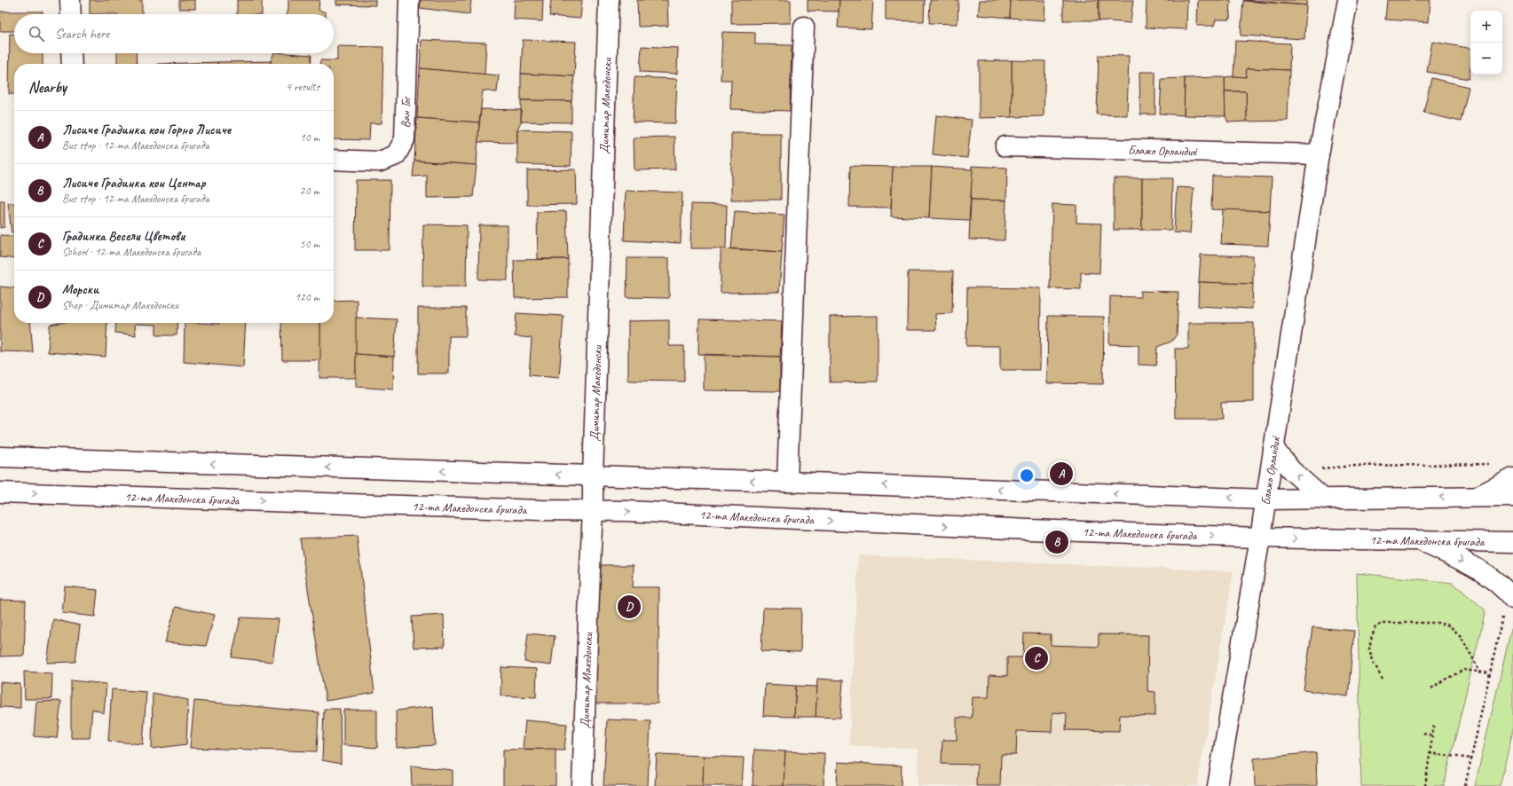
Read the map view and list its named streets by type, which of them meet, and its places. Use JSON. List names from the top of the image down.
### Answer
{
  "streets": {
    "street": [
      "Димитар Македонски",
      "Ван Гог",
      "Блажо Орландиќ",
      "12-та Македонска бригада"
    ]
  },
  "crossings": [
    ["Димитар Македонски", "12-та Македонска бригада"],
    ["Блажо Орландиќ", "12-та Македонска бригада"]
  ],
  "page": {
    "map_buttons": ["+", "−"],
    "search": "Search here",
    "heading": ["Nearby", "4 results"],
    "list": [
      {
        "mark": "A",
        "name": "Лисиче Градинка кон Горно Лисиче",
        "note": "Bus stop · 12-та Македонска бригада",
        "value": "10 m"
      },
      {
        "mark": "B",
        "name": "Лисиче Градинка кон Центар",
        "note": "Bus stop · 12-та Македонска бригада",
        "value": "20 m"
      },
      {
        "mark": "C",
        "name": "Градинка Весели Цветови",
        "note": "School · 12-та Македонска бригада",
        "value": "50 m"
      },
      {
        "mark": "D",
        "name": "Морски",
        "note": "Shop · Димитар Македонски",
        "value": "120 m"
      }
    ],
    "pins": [
      "A",
      "B",
      "D",
      "C"
    ]
  }
}
